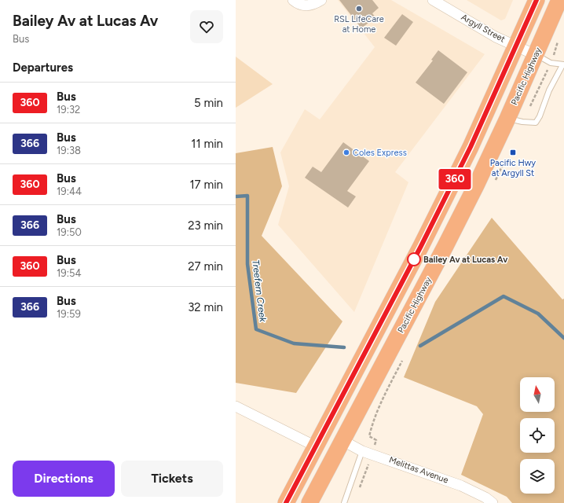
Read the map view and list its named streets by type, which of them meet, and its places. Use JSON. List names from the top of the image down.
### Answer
{
  "streets": {
    "highway": ["Pacific Highway"],
    "street": ["Argyll Street", "Melittas Avenue"]
  },
  "crossings": [
    ["Argyll Street", "Pacific Highway"],
    ["Pacific Highway", "Melittas Avenue"]
  ],
  "water": ["Treefern Creek"],
  "places": {
    "other": ["RSL LifeCare at Home", "Coles Express", "Bailey Av at Lucas Av"],
    "transit": ["Pacific Hwy at Argyll St"]
  },
  "lines": ["bus line 360"],
  "north": "top",
  "page": {
    "heading": [
      ["Bailey Av at Lucas Av", "Bus"],
      "Departures"
    ],
    "on_map": "360",
    "list": [
      {
        "mark": "360",
        "name": "Bus",
        "note": "19:32",
        "value": "5 min"
      },
      {
        "mark": "366",
        "name": "Bus",
        "note": "19:38",
        "value": "11 min"
      },
      {
        "mark": "360",
        "name": "Bus",
        "note": "19:44",
        "value": "17 min"
      },
      {
        "mark": "366",
        "name": "Bus",
        "note": "19:50",
        "value": "23 min"
      },
      {
        "mark": "360",
        "name": "Bus",
        "note": "19:54",
        "value": "27 min"
      },
      {
        "mark": "366",
        "name": "Bus",
        "note": "19:59",
        "value": "32 min"
      }
    ],
    "buttons": ["Directions", "Tickets"]
  }
}
